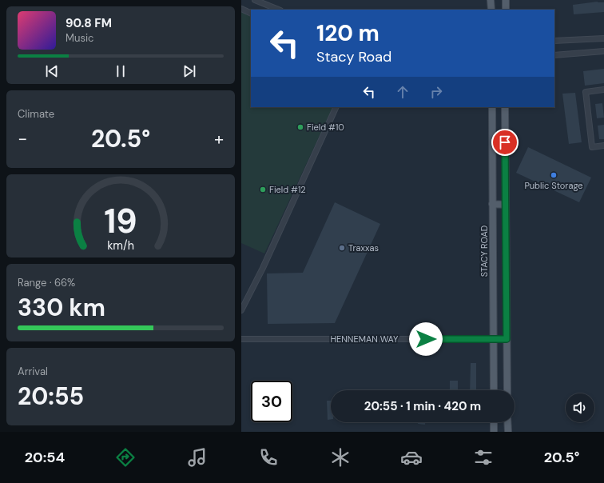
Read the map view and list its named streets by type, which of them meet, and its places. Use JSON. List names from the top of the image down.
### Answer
{
  "streets": {
    "main road": ["STACY ROAD"],
    "street": ["HENNEMAN WAY"]
  },
  "crossings": [
    ["STACY ROAD", "HENNEMAN WAY"]
  ],
  "places": [
    "Field #10",
    "Public Storage",
    "Field #12",
    "Traxxas"
  ],
  "page": {
    "turn": ["120 m", "Stacy Road"],
    "song": ["90.8 FM", "Music"],
    "tile": [
      "Climate",
      ["Range · 66%", "330 km"],
      ["Arrival", "20:55"]
    ],
    "heat": ["−", "20.5°", "+"],
    "limit": "30",
    "trip": "20:55 · 1 min · 420 m",
    "tabs": ["20:54", "20.5°"],
    "gauge": ["19", "km/h"]
  }
}
